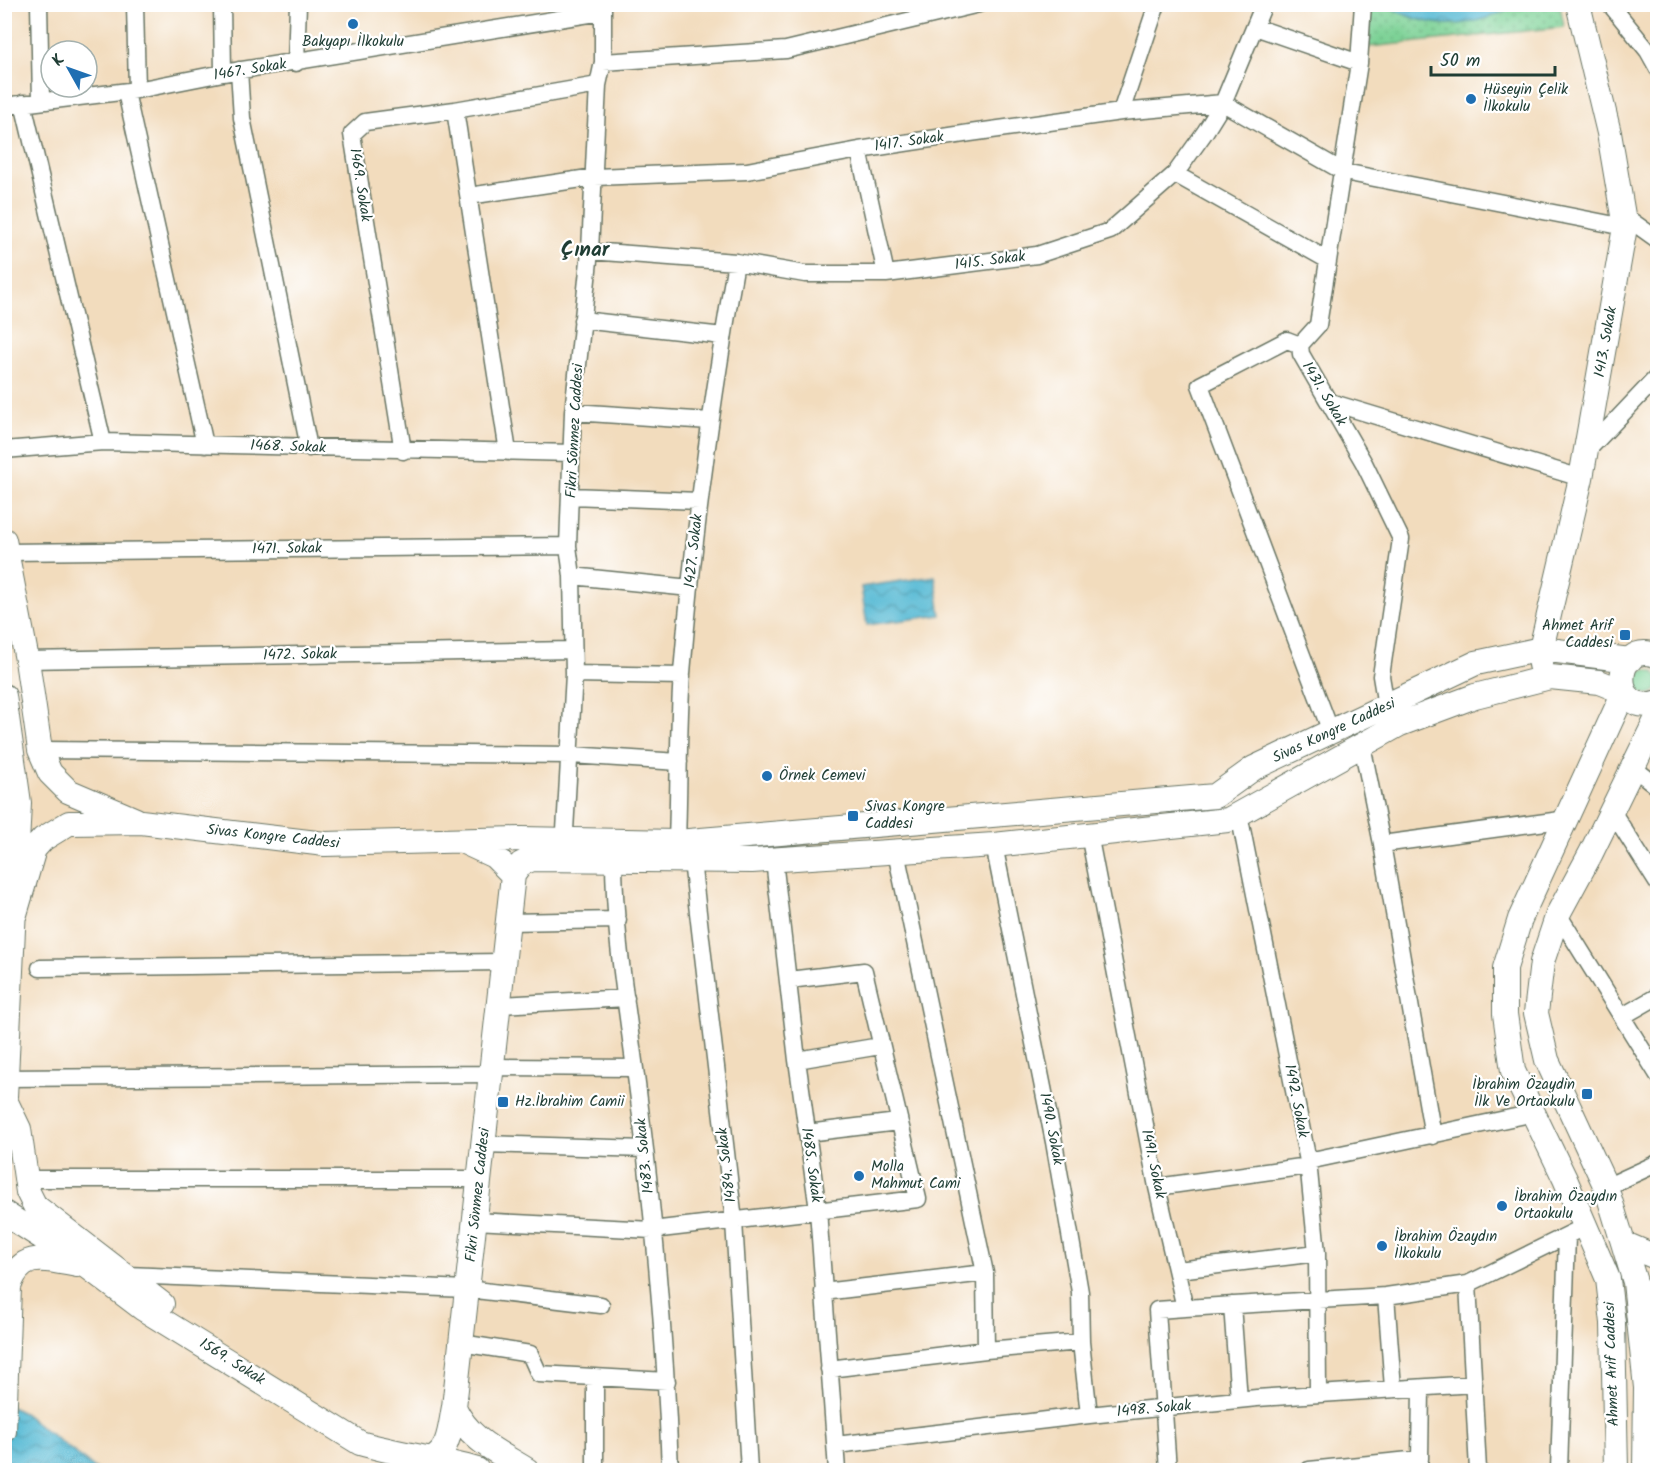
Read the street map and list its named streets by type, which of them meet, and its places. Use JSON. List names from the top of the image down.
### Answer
{
  "streets": {
    "main road": [
      "1413. Sokak",
      "Fikri Sönmez Caddesi",
      "Sivas Kongre Caddesi",
      "1569. Sokak",
      "Ahmet Arif Caddesi"
    ],
    "street": [
      "1467. Sokak",
      "1417. Sokak",
      "1469. Sokak",
      "1415. Sokak",
      "1431. Sokak",
      "1468. Sokak",
      "1471. Sokak",
      "1427. Sokak",
      "1472. Sokak",
      "1492. Sokak",
      "1490. Sokak",
      "1483. Sokak",
      "1491. Sokak",
      "1484. Sokak",
      "1485. Sokak",
      "1498. Sokak"
    ]
  },
  "crossings": [
    ["1467. Sokak", "Fikri Sönmez Caddesi"],
    ["1417. Sokak", "1415. Sokak"],
    ["1417. Sokak", "Fikri Sönmez Caddesi"],
    ["1469. Sokak", "Fikri Sönmez Caddesi"],
    ["1469. Sokak", "1468. Sokak"],
    ["1415. Sokak", "Fikri Sönmez Caddesi"],
    ["1415. Sokak", "1427. Sokak"],
    ["1413. Sokak", "Sivas Kongre Caddesi"],
    ["1431. Sokak", "Sivas Kongre Caddesi"],
    ["Fikri Sönmez Caddesi", "1468. Sokak"],
    ["Fikri Sönmez Caddesi", "1471. Sokak"],
    ["Fikri Sönmez Caddesi", "1472. Sokak"],
    ["Fikri Sönmez Caddesi", "Sivas Kongre Caddesi"],
    ["Fikri Sönmez Caddesi", "1569. Sokak"],
    ["1471. Sokak", "Sivas Kongre Caddesi"],
    ["1427. Sokak", "Sivas Kongre Caddesi"],
    ["1427. Sokak", "1484. Sokak"],
    ["1472. Sokak", "Sivas Kongre Caddesi"],
    ["Sivas Kongre Caddesi", "1492. Sokak"],
    ["Sivas Kongre Caddesi", "1490. Sokak"],
    ["Sivas Kongre Caddesi", "1483. Sokak"],
    ["Sivas Kongre Caddesi", "1491. Sokak"],
    ["Sivas Kongre Caddesi", "1484. Sokak"],
    ["Sivas Kongre Caddesi", "1485. Sokak"],
    ["Sivas Kongre Caddesi", "Ahmet Arif Caddesi"],
    ["1492. Sokak", "1498. Sokak"],
    ["1490. Sokak", "1498. Sokak"],
    ["1485. Sokak", "1498. Sokak"]
  ],
  "districts": ["Çınar"],
  "places": {
    "other": [
      "Bakyapı İlkokulu",
      "Hüseyin Çelik İlkokulu",
      "Örnek Cemevi",
      "Molla Mahmut Cami",
      "İbrahim Özaydın Ortaokulu",
      "İbrahim Özaydın İlkokulu"
    ],
    "transit": [
      "Ahmet Arif Caddesi",
      "Sivas Kongre Caddesi",
      "İbrahim Özaydin İlk Ve Ortaokulu",
      "Hz.İbrahim Camii"
    ]
  },
  "scale_bar": "50 m",
  "north": "top left"
}
